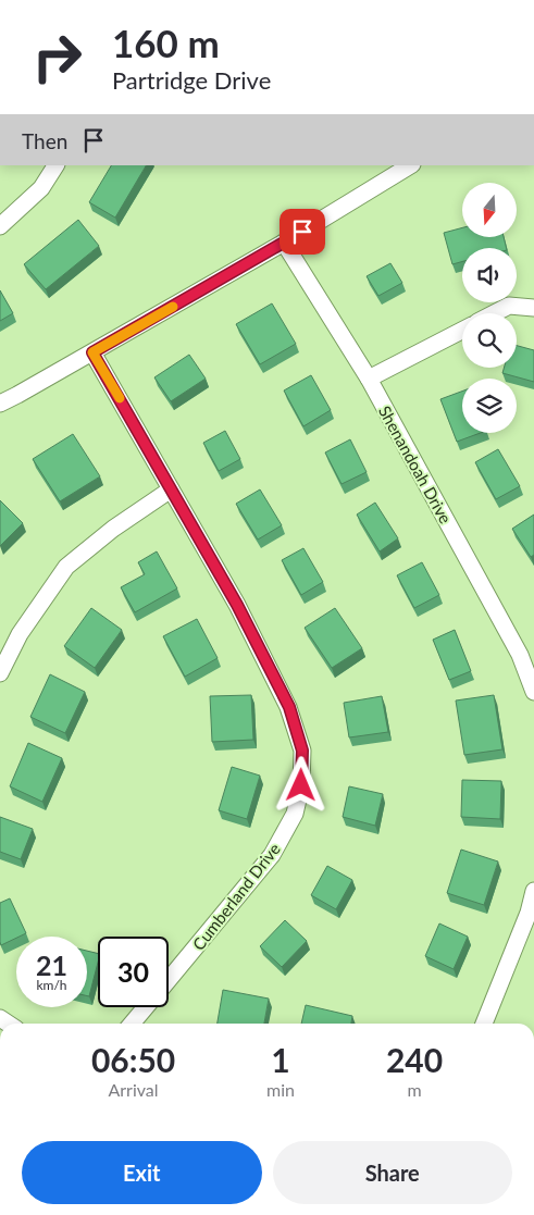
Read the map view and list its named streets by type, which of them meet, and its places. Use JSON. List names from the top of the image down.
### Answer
{
  "streets": {
    "street": ["Shenandoah Drive", "Cumberland Drive"]
  },
  "north": "bottom",
  "page": {
    "turn": ["160 m", "Partridge Drive"],
    "then": "Then",
    "speed": "21 km/h",
    "limit": "30",
    "eta": [
      "06:50",
      "Arrival",
      "1",
      "min",
      "240",
      "m"
    ],
    "buttons": ["Exit", "Share"]
  }
}
